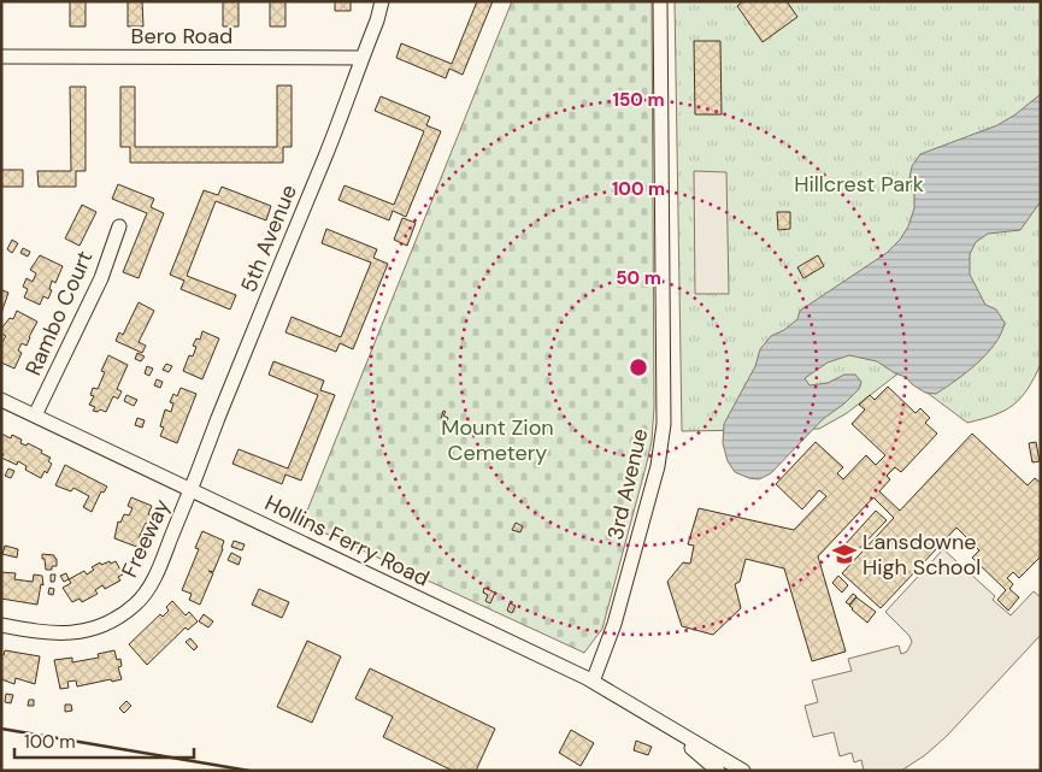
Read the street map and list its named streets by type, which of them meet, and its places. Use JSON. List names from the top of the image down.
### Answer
{
  "streets": {
    "street": [
      "Bero Road",
      "5th Avenue",
      "Rambo Court",
      "3rd Avenue",
      "Freeway",
      "Hollins Ferry Road"
    ]
  },
  "crossings": [
    ["Bero Road", "5th Avenue"],
    ["5th Avenue", "Freeway"],
    ["5th Avenue", "Hollins Ferry Road"],
    ["Rambo Court", "Hollins Ferry Road"],
    ["3rd Avenue", "Hollins Ferry Road"],
    ["Freeway", "Hollins Ferry Road"]
  ],
  "parks": ["Hillcrest Park", "Mount Zion Cemetery"],
  "places": {
    "school or university": ["Lansdowne High School"]
  },
  "scale_bar": "100 m",
  "rings": ["150 m", "100 m", "50 m"]
}
